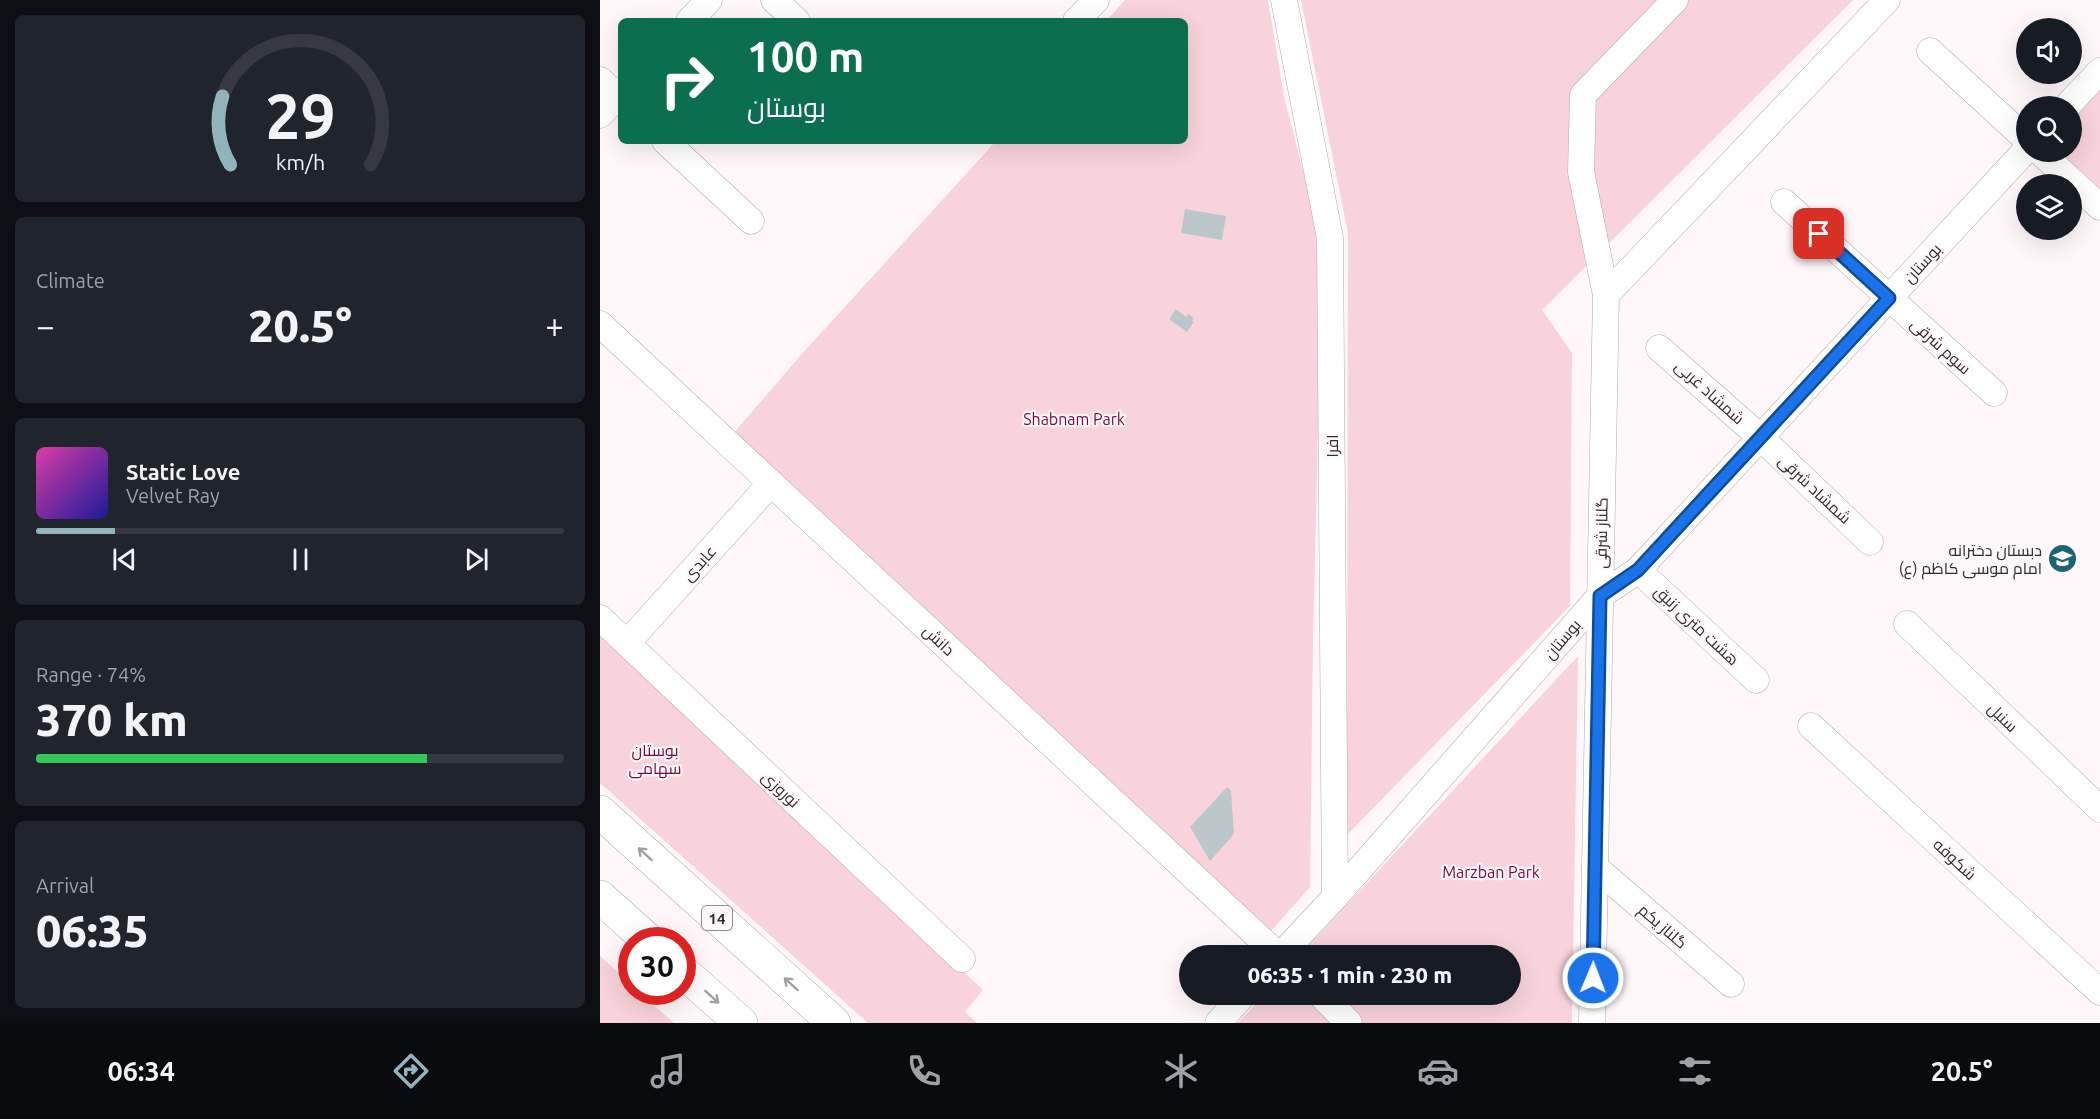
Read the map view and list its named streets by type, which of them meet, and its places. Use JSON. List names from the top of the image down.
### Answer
{
  "streets": {
    "highway": ["14"],
    "street": [
      "بوستان",
      "سوم شرقی",
      "شمشاد غربی",
      "افرا",
      "شمشاد شرقی",
      "گلناز شرقی",
      "عابدی",
      "هشت متری زنبق",
      "دانش",
      "سنبل",
      "نوروزی",
      "شکوفه",
      "گلناز یکم"
    ]
  },
  "crossings": [
    ["بوستان", "سوم شرقی"],
    ["بوستان", "شمشاد غربی"],
    ["بوستان", "افرا"],
    ["بوستان", "شمشاد شرقی"],
    ["بوستان", "گلناز شرقی"],
    ["بوستان", "هشت متری زنبق"],
    ["شمشاد غربی", "شمشاد شرقی"],
    ["گلناز شرقی", "گلناز یکم"],
    ["عابدی", "دانش"],
    ["عابدی", "نوروزی"]
  ],
  "parks": ["Shabnam Park", "بوستان سهامی", "Marzban Park"],
  "places": {
    "school or university": ["دبستان دخترانه امام موسی کاظم (ع)"]
  },
  "page": {
    "turn": ["100 m", "بوستان"],
    "tile": [
      "Climate",
      ["Range · 74%", "370 km"],
      ["Arrival", "06:35"]
    ],
    "heat": ["−", "20.5°", "+"],
    "song": ["Static Love", "Velvet Ray"],
    "limit": "30",
    "trip": "06:35 · 1 min · 230 m",
    "tabs": ["06:34", "20.5°"],
    "gauge": ["29", "km/h"]
  }
}
